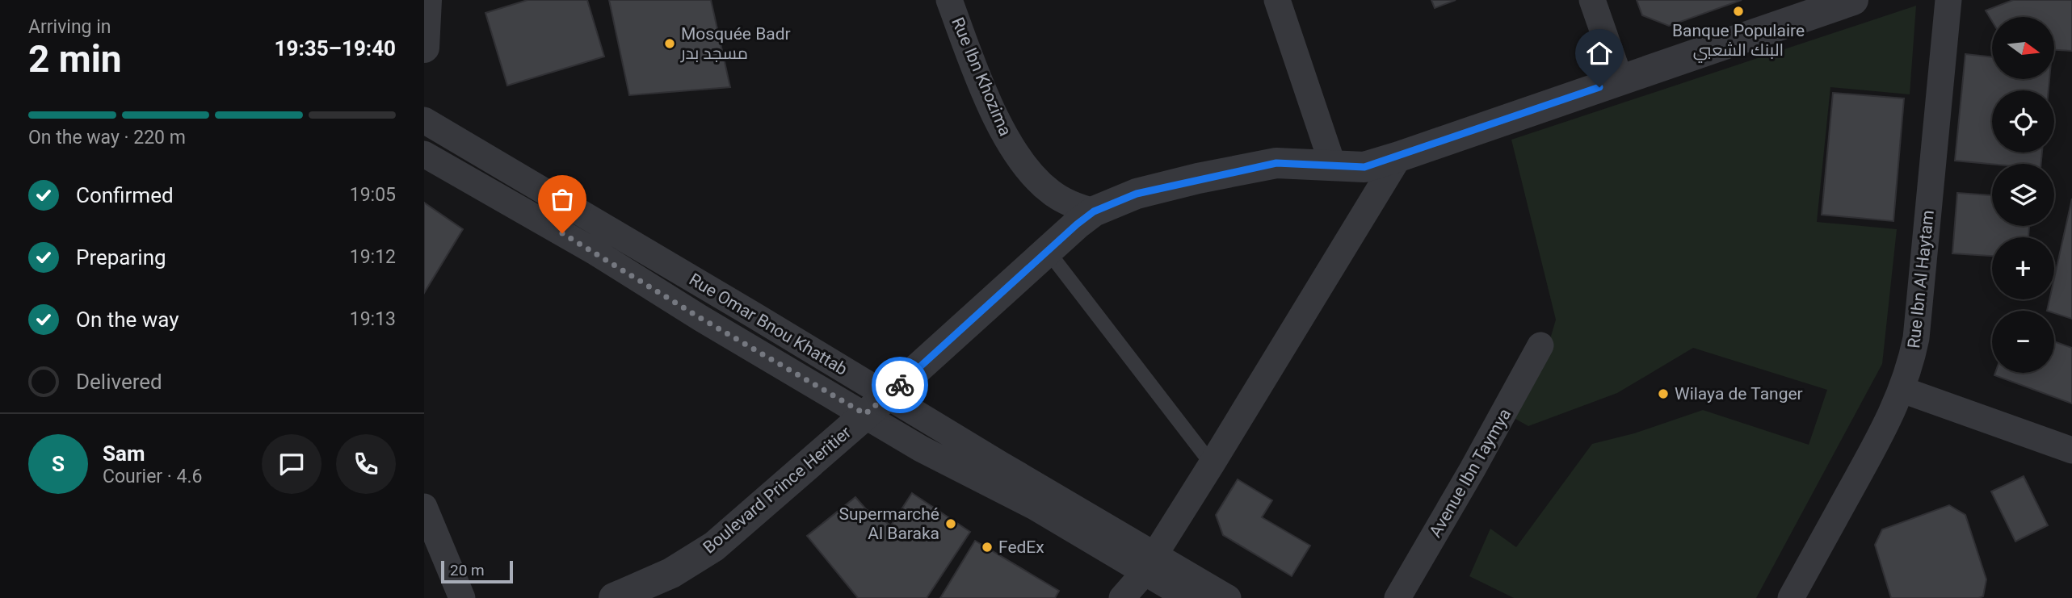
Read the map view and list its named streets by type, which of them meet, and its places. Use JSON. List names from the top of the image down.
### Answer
{
  "streets": {
    "street": [
      "Rue Ibn Khozima",
      "Rue Ibn Al Haytam",
      "Rue Omar Bnou Khattab",
      "Avenue Ibn Taymya",
      "Boulevard Prince Heritier"
    ]
  },
  "crossings": [
    ["Rue Ibn Khozima", "Boulevard Prince Heritier"],
    ["Rue Omar Bnou Khattab", "Boulevard Prince Heritier"]
  ],
  "places": [
    "Banque Populaire البنك الشعبي",
    "Mosquée Badr مسجد بدر",
    "Wilaya de Tanger",
    "Supermarché Al Baraka",
    "FedEx"
  ],
  "scale_bar": "20 m",
  "north": "right",
  "page": {
    "heading": ["2 min", "Arriving in", "19:35–19:40"],
    "panel": ["Sam", "Courier · 4.6"],
    "map_buttons": ["+", "−"],
    "bar": "On the way · 220 m",
    "list": [
      ["Confirmed", "19:05"],
      ["Preparing", "19:12"],
      ["On the way", "19:13"],
      "Delivered"
    ],
    "round": "S",
    "scale": "20 m"
  }
}
